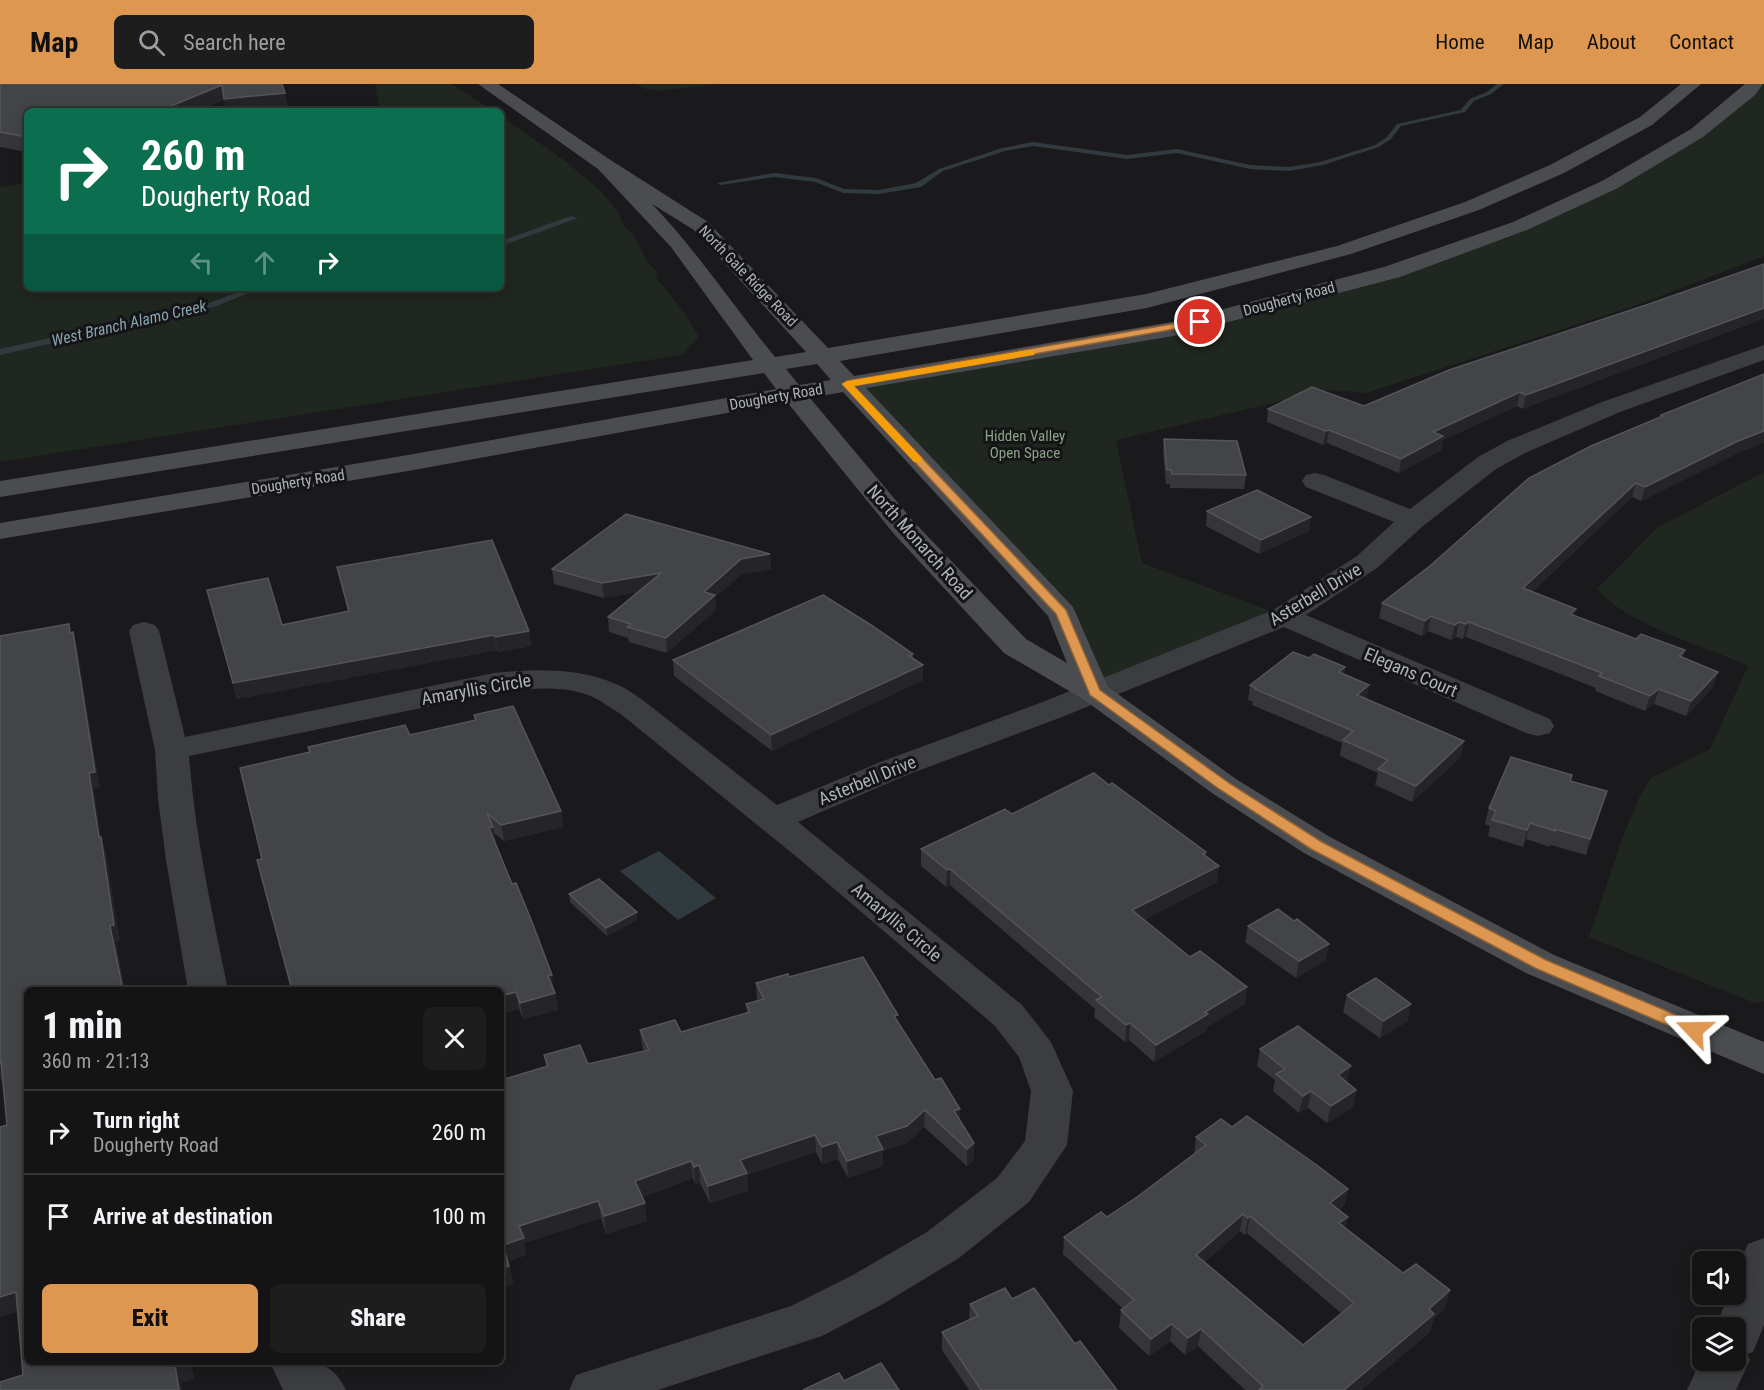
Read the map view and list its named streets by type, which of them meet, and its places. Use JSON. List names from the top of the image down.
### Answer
{
  "streets": {
    "main road": ["North Gale Ridge Road", "Dougherty Road", "North Monarch Road"],
    "street": ["Asterbell Drive", "Elegans Court", "Amaryllis Circle"]
  },
  "crossings": [
    ["North Gale Ridge Road", "Dougherty Road"],
    ["North Gale Ridge Road", "North Monarch Road"],
    ["Dougherty Road", "North Monarch Road"],
    ["North Monarch Road", "Asterbell Drive"],
    ["Asterbell Drive", "Elegans Court"],
    ["Asterbell Drive", "Amaryllis Circle"]
  ],
  "water": ["West Branch Alamo Creek"],
  "parks": ["Hidden Valley Open Space"],
  "page": {
    "header": "Map",
    "search": "Search here",
    "nav": [
      "Home",
      "Map",
      "About",
      "Contact"
    ],
    "turn": ["260 m", "Dougherty Road"],
    "heading": ["1 min", "360 m · 21:13"],
    "list": [
      {
        "name": "Turn right",
        "note": "Dougherty Road",
        "value": "260 m"
      },
      {
        "name": "Arrive at destination",
        "value": "100 m"
      }
    ],
    "buttons": ["Exit", "Share"]
  }
}
